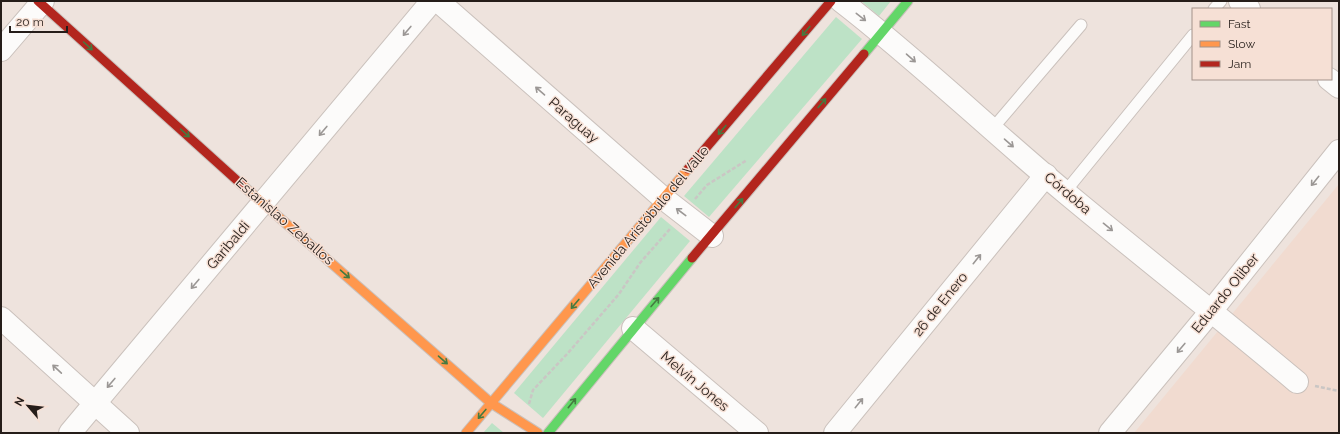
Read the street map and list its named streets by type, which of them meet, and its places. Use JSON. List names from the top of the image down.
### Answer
{
  "streets": {
    "street": [
      "Paraguay",
      "Córdoba",
      "Avenida Aristóbulo del Valle",
      "Estanislao Zeballos",
      "Garibaldi",
      "Eduardo Oliber",
      "26 de Enero",
      "Melvin Jones"
    ]
  },
  "crossings": [
    ["Paraguay", "Avenida Aristóbulo del Valle"],
    ["Córdoba", "Eduardo Oliber"],
    ["Córdoba", "26 de Enero"],
    ["Avenida Aristóbulo del Valle", "Estanislao Zeballos"],
    ["Estanislao Zeballos", "Garibaldi"]
  ],
  "one_way": [
    "Paraguay",
    "Córdoba",
    "Estanislao Zeballos",
    "Garibaldi",
    "Eduardo Oliber",
    "26 de Enero"
  ],
  "legend": ["Fast", "Slow", "Jam"],
  "scale_bar": "20 m",
  "north": "top left"
}
